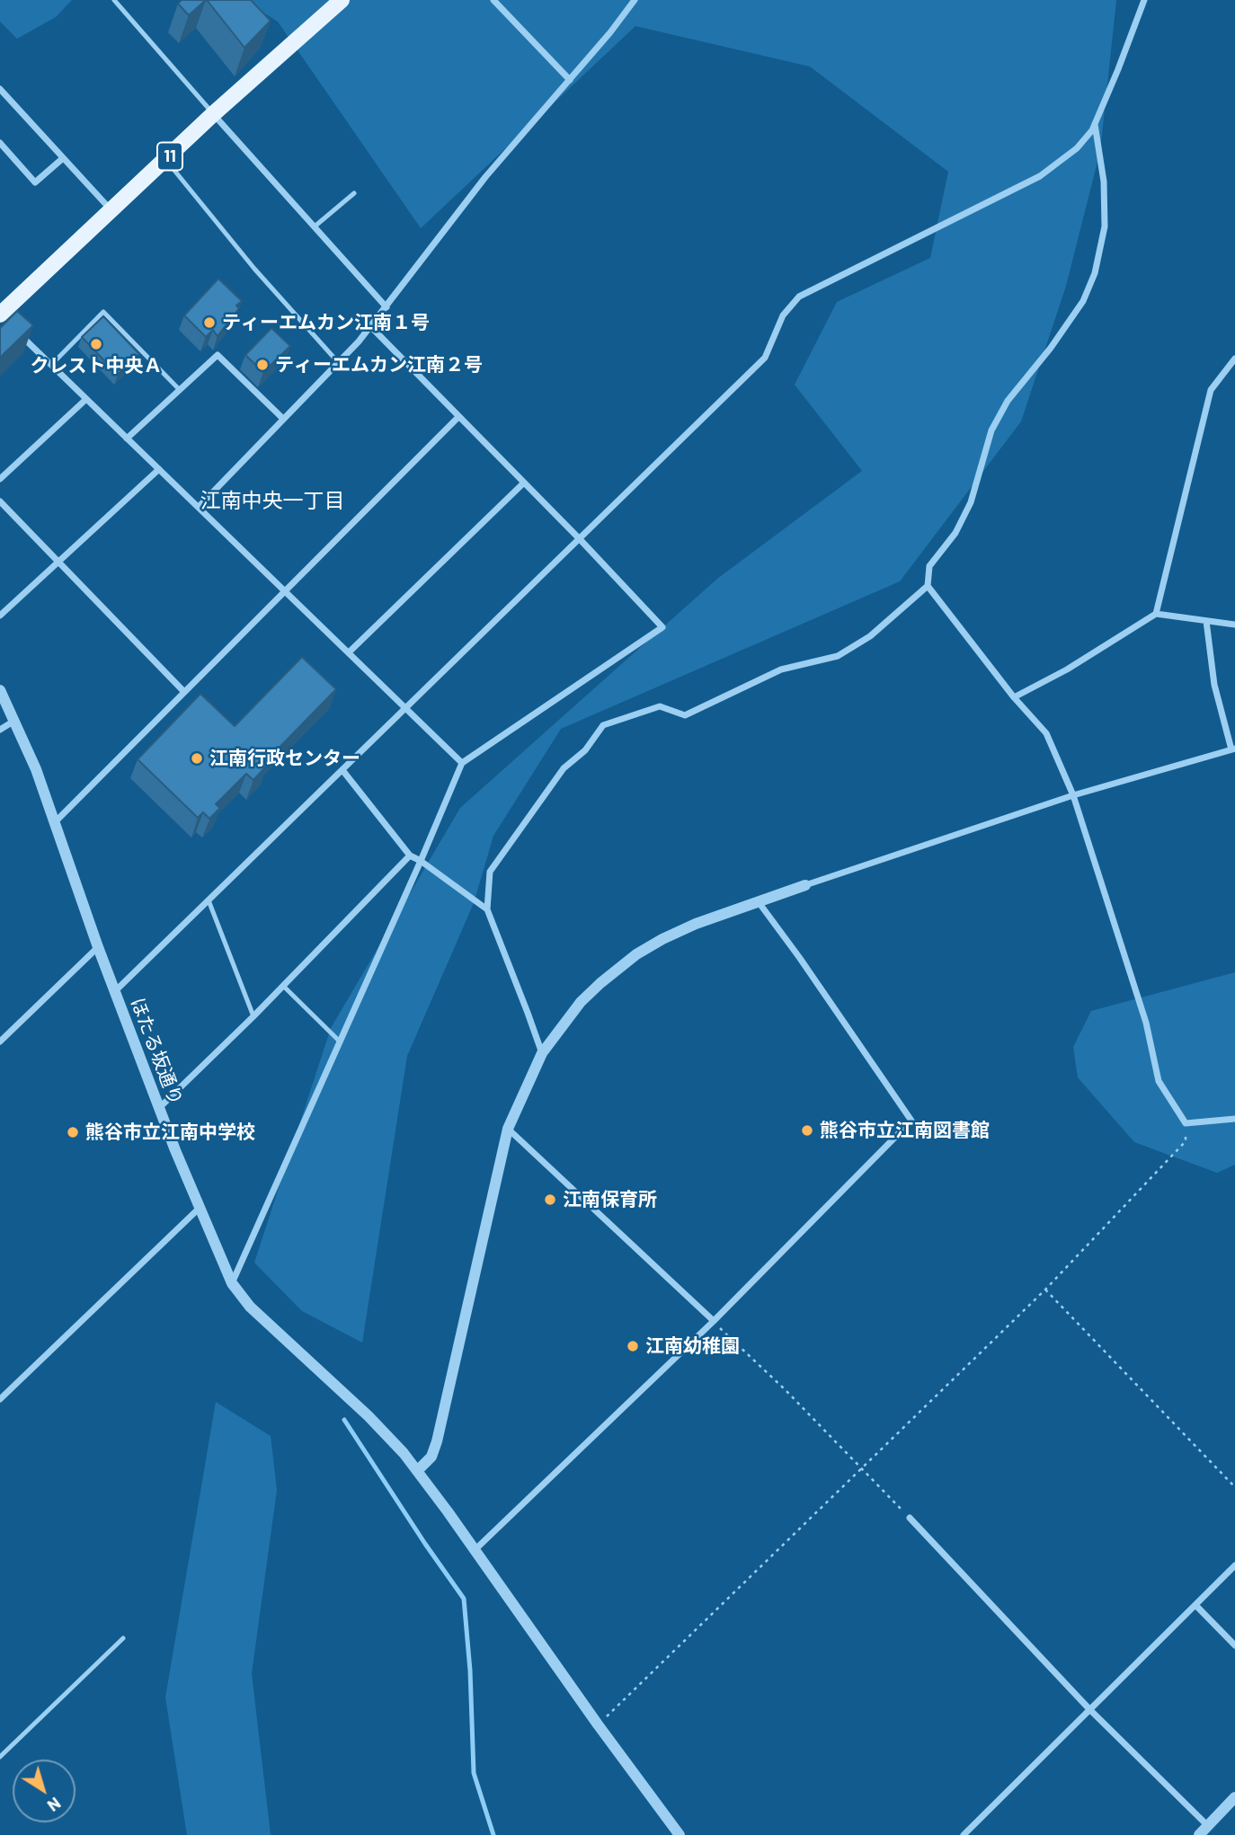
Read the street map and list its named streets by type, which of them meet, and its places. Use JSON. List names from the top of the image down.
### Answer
{
  "streets": {
    "main road": ["11"],
    "street": ["ほたる坂通り"]
  },
  "districts": ["江南中央一丁目"],
  "places": [
    "ティーエムカン江南１号",
    "クレスト中央Ａ",
    "ティーエムカン江南２号",
    "江南行政センター",
    "熊谷市立江南図書館",
    "熊谷市立江南中学校",
    "江南保育所",
    "江南幼稚園"
  ],
  "north": "bottom right"
}
